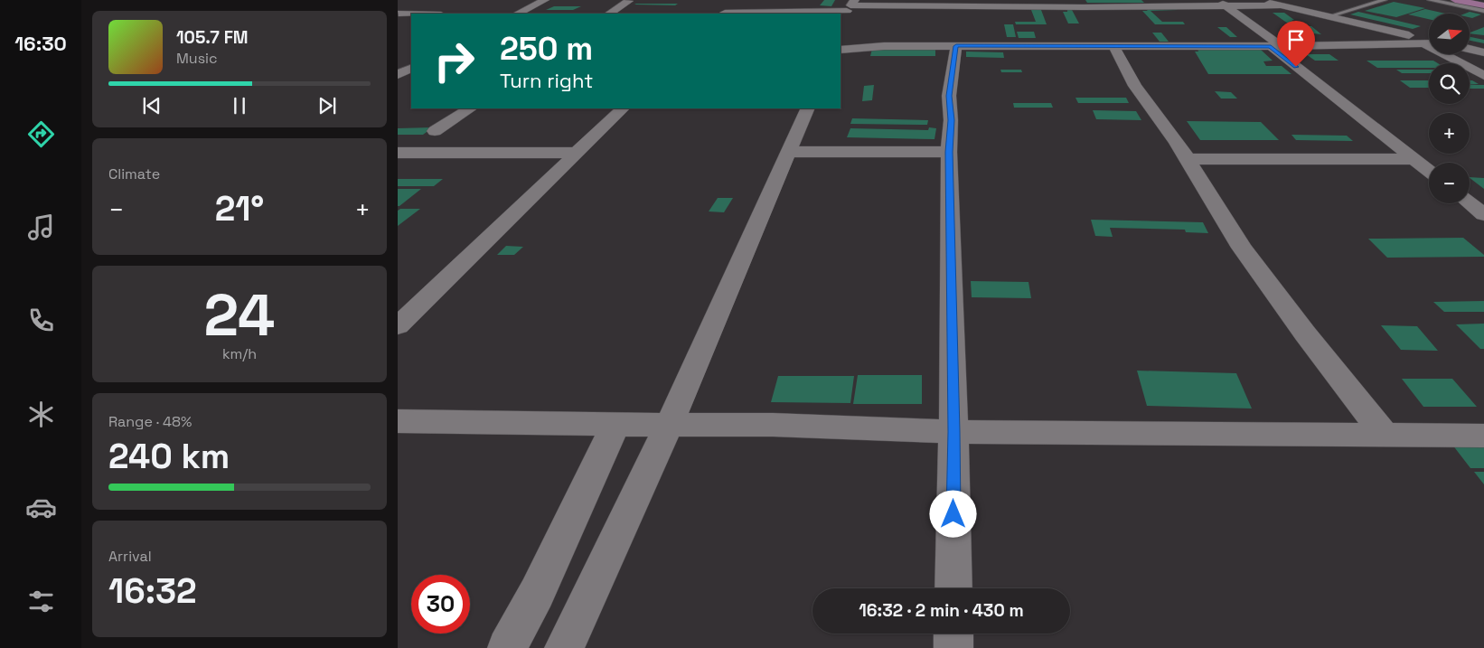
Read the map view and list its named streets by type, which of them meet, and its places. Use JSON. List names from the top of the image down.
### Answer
{
  "north": "right",
  "page": {
    "tabs": "16:30",
    "map_buttons": ["+", "−"],
    "turn": ["250 m", "Turn right"],
    "song": ["105.7 FM", "Music"],
    "tile": [
      "Climate",
      ["24", "km/h"],
      ["Range · 48%", "240 km"],
      ["Arrival", "16:32"]
    ],
    "heat": ["−", "21°", "+"],
    "limit": "30",
    "trip": "16:32 · 2 min · 430 m"
  }
}
